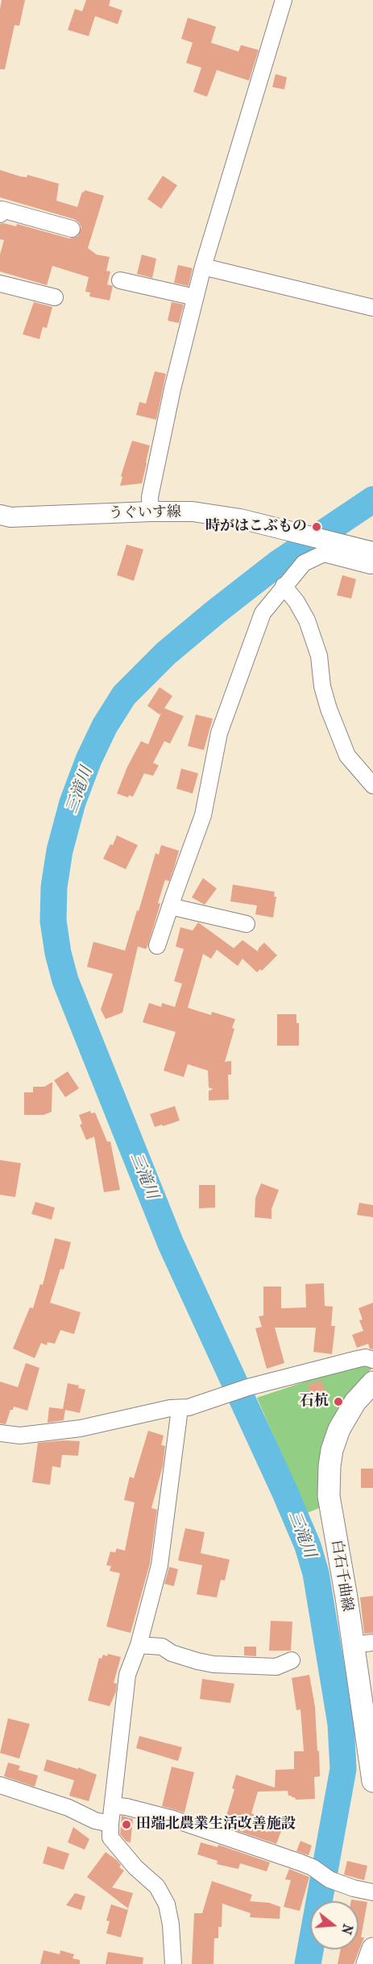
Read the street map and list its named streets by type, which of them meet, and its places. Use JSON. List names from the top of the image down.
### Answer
{
  "streets": {
    "main road": ["白石千曲線"],
    "street": ["うぐいす線"]
  },
  "water": ["三滝川"],
  "places": ["時がはこぶもの", "石杭", "田端北農業生活改善施設"],
  "north": "right"
}
